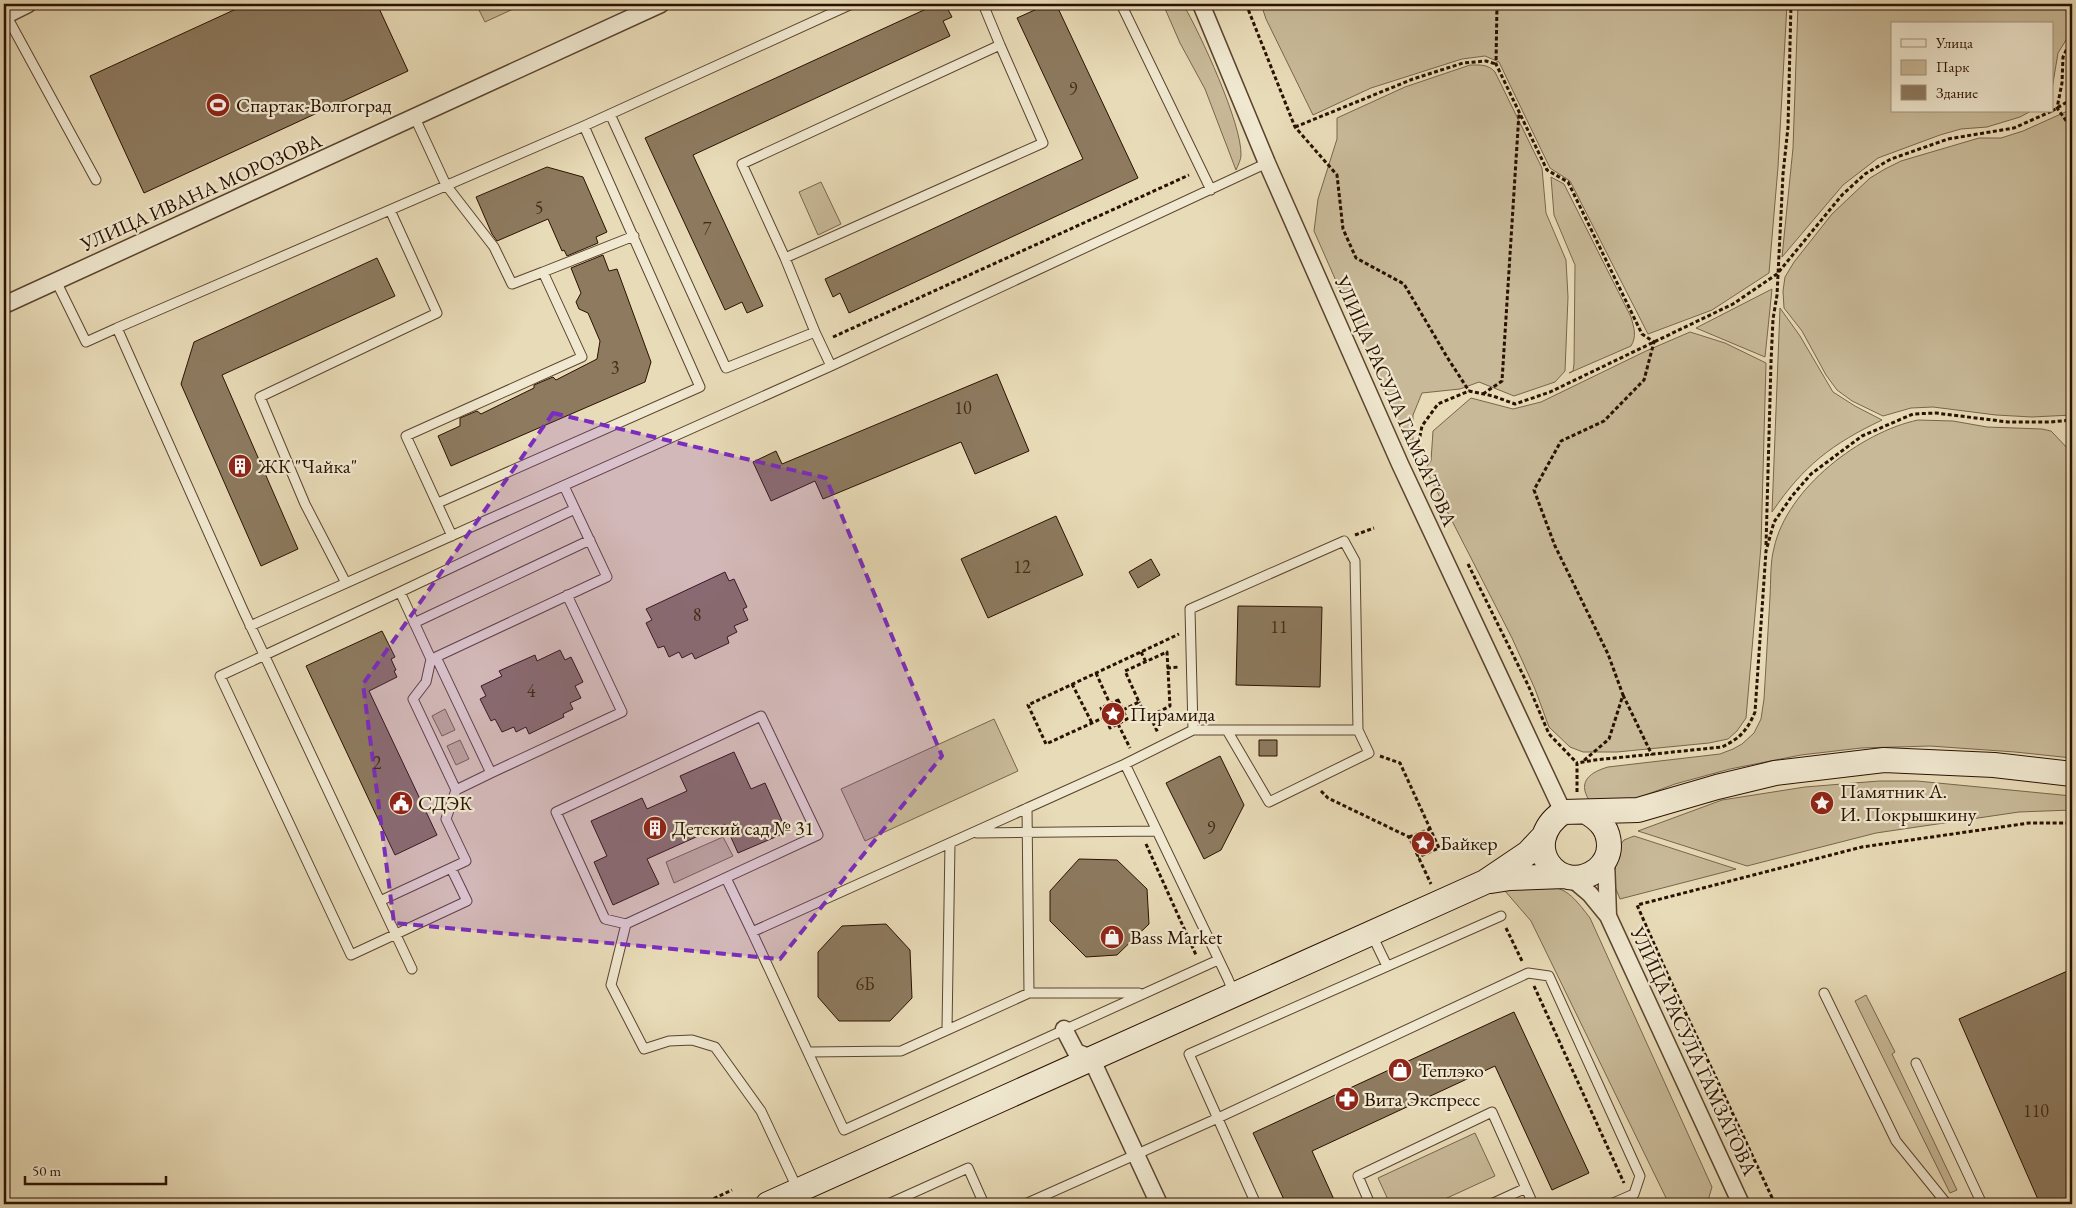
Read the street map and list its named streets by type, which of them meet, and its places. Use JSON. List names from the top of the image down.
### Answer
{
  "streets": {
    "street": ["УЛИЦА ИВАНА МОРОЗОВА", "УЛИЦА РАСУЛА ГАМЗАТОВА"]
  },
  "places": {
    "sports": ["Спартак-Волгоград"],
    "building": ["ЖК \"Чайка\"", "Детский сад № 31"],
    "place": ["Пирамида", "Памятник А. И. Покрышкину", "Байкер"],
    "public building": ["СДЭК"],
    "shop": ["Bass Market", "Теплэко"],
    "pharmacy": ["Вита Экспресс"]
  },
  "house_numbers": [
    "9",
    "5",
    "7",
    "3",
    "10",
    "12",
    "8",
    "11",
    "4",
    "2",
    "9",
    "6Б",
    "110"
  ],
  "legend": ["Улица", "Парк", "Здание"],
  "scale_bar": "50 m"
}
